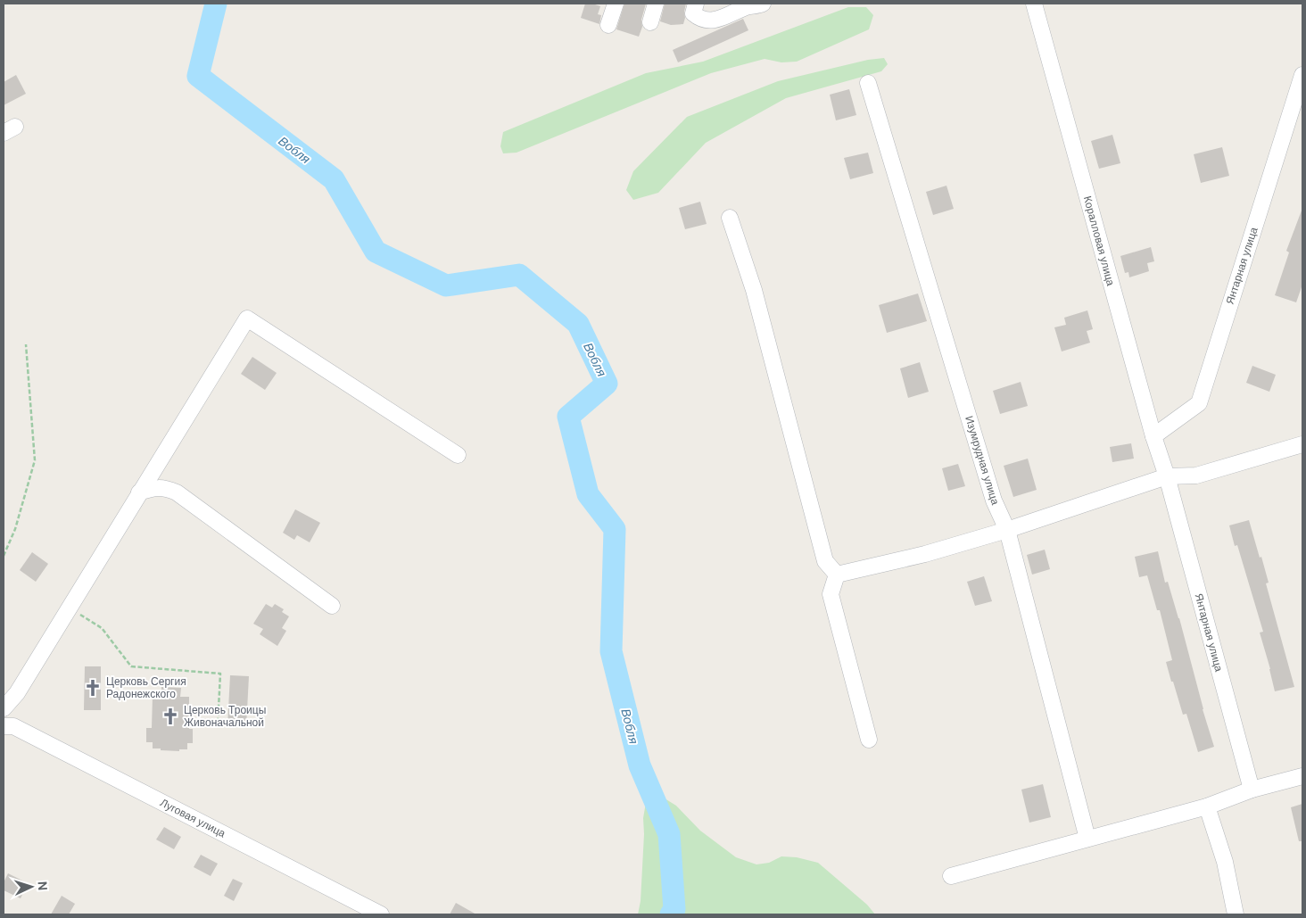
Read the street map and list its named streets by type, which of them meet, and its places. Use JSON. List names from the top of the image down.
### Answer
{
  "streets": {
    "street": [
      "Коралловая улица",
      "Янтарная улица",
      "Изумрудная улица",
      "Луговая улица"
    ]
  },
  "crossings": [
    ["Коралловая улица", "Янтарная улица"]
  ],
  "water": ["Вобля"],
  "places": {
    "church": ["Церковь Сергия Радонежского", "Церковь Троицы Живоначальной"]
  },
  "north": "right"
}
